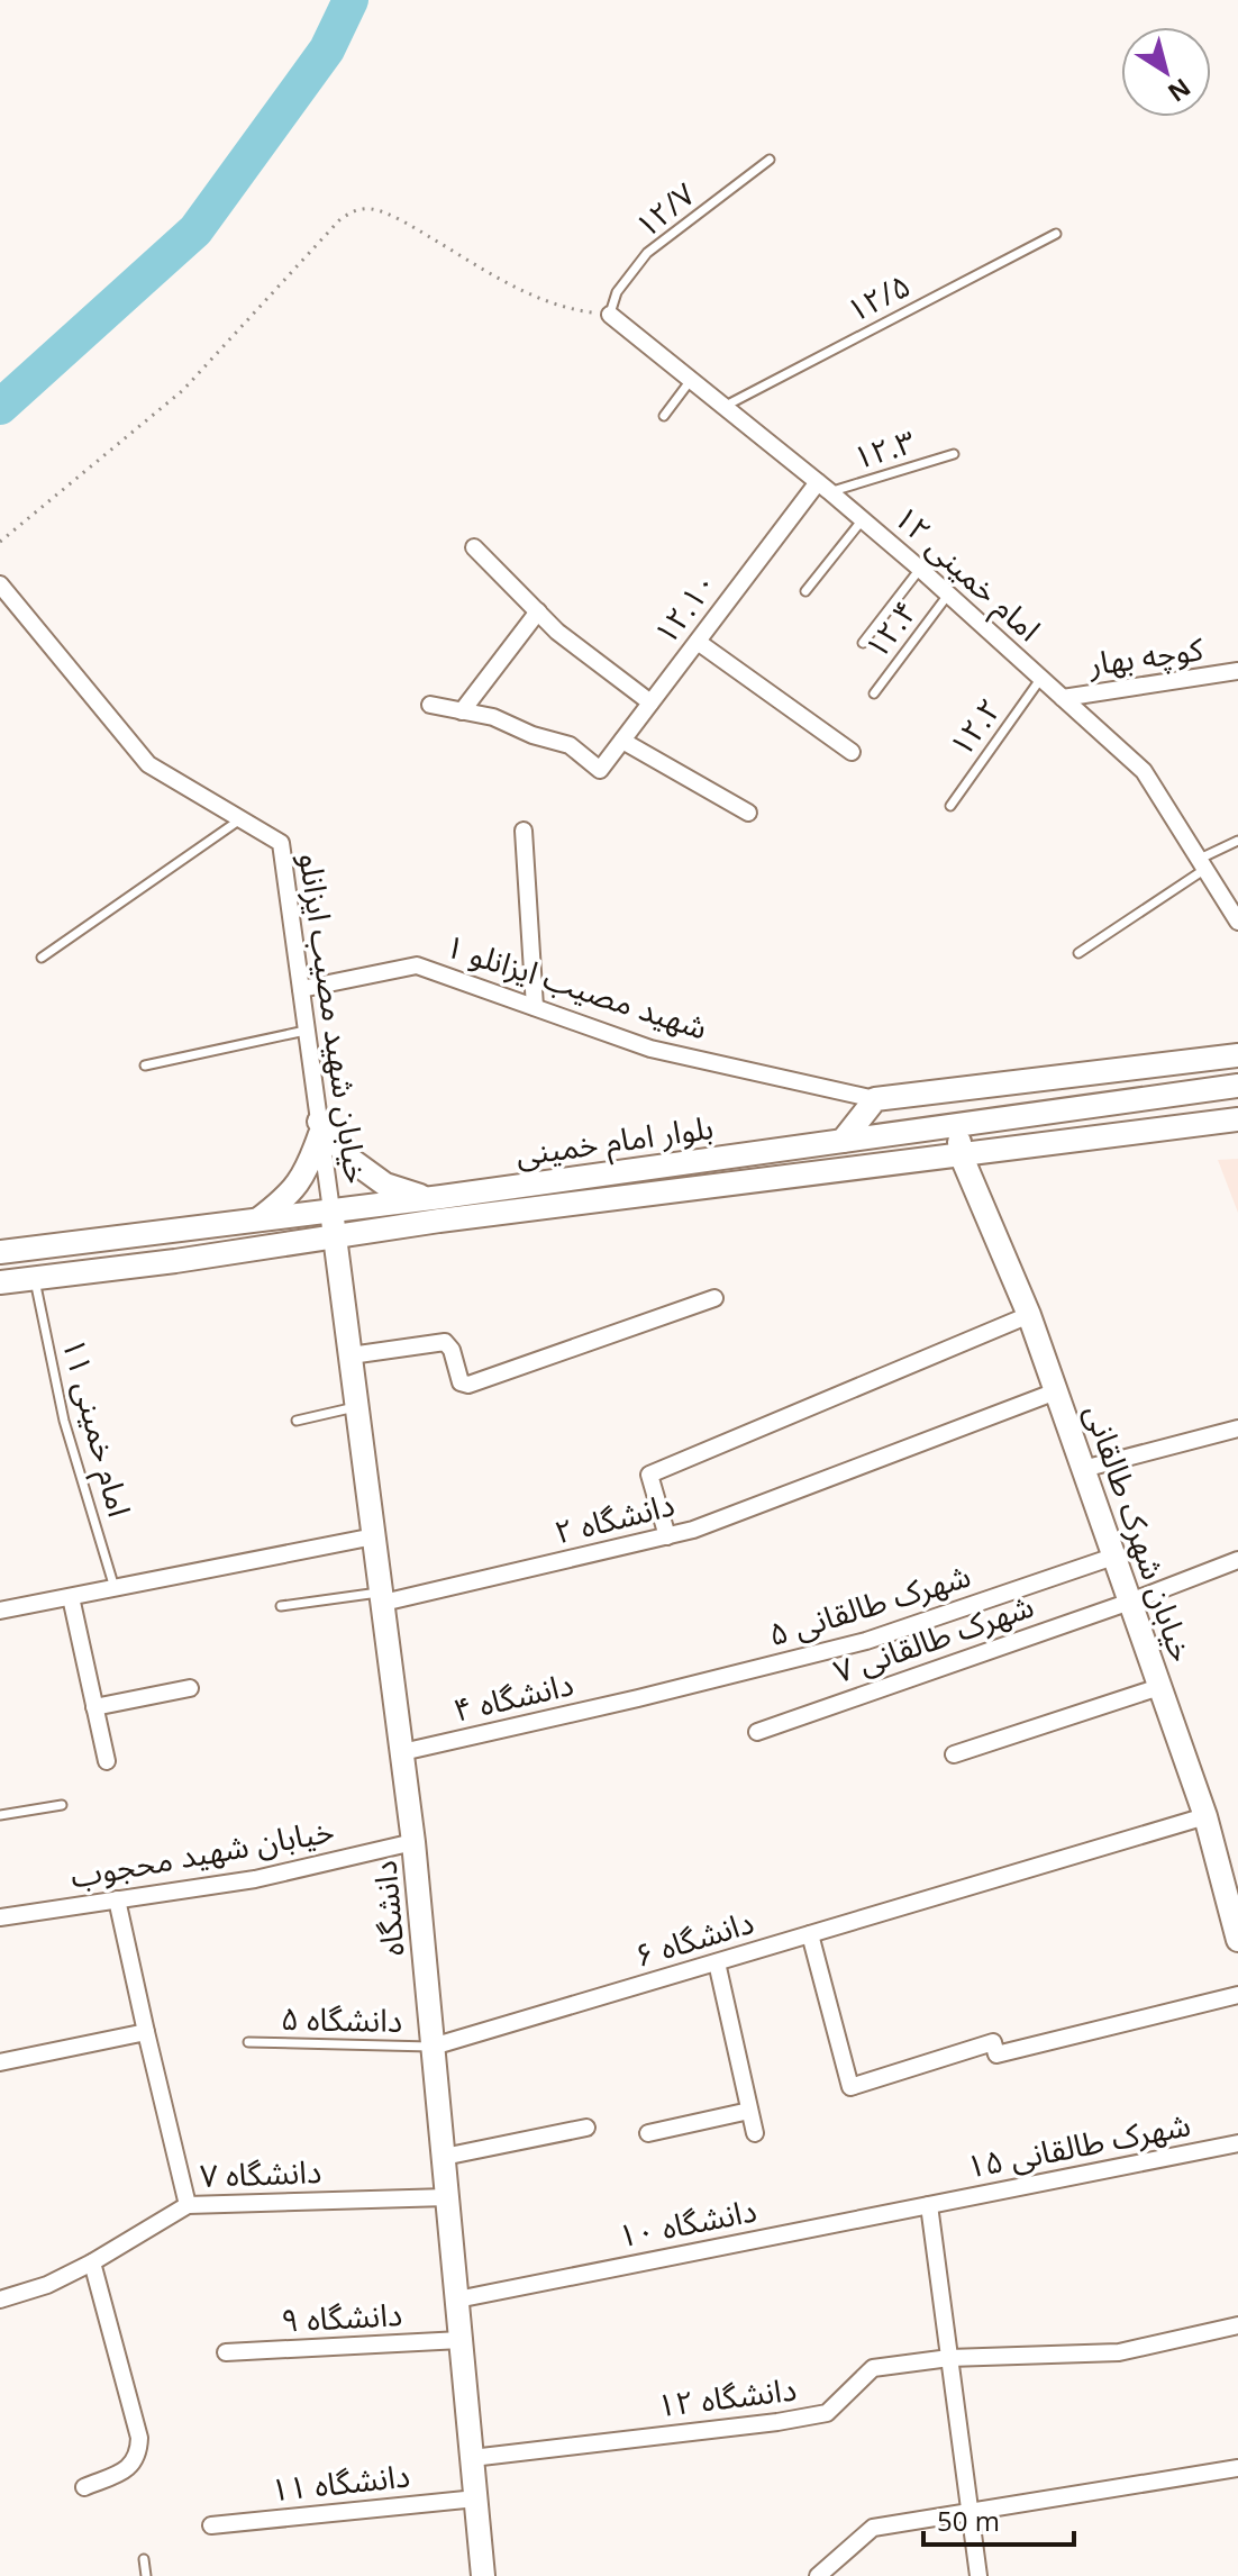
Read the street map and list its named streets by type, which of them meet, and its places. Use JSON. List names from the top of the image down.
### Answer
{
  "streets": {
    "main road": ["بلوار امام خمینی", "خیابان شهرک طالقانی", "دانشگاه"],
    "street": [
      "امام خمینی ۱۲",
      "۱۲.۱۰",
      "کوچه بهار",
      "شهید مصیب ایزانلو ۱",
      "خیابان شهید مصیب ایزانلو",
      "دانشگاه ۲",
      "شهرک طالقانی ۵",
      "شهرک طالقانی ۷",
      "دانشگاه ۴",
      "خیابان شهید محجوب",
      "دانشگاه ۶",
      "شهرک طالقانی ۱۵",
      "دانشگاه ۷",
      "دانشگاه ۱۰",
      "دانشگاه ۹",
      "دانشگاه ۱۲",
      "دانشگاه ۱۱"
    ],
    "lane": [
      "۱۲/۷",
      "۱۲/۵",
      "۱۲.۳",
      "۱۲.۴",
      "۱۲.۲",
      "امام خمینی ۱۱",
      "دانشگاه ۵"
    ]
  },
  "crossings": [
    ["۱۲/۷", "امام خمینی ۱۲"],
    ["۱۲/۵", "امام خمینی ۱۲"],
    ["۱۲.۳", "امام خمینی ۱۲"],
    ["۱۲.۳", "۱۲.۱۰"],
    ["امام خمینی ۱۲", "۱۲.۱۰"],
    ["امام خمینی ۱۲", "۱۲.۴"],
    ["امام خمینی ۱۲", "کوچه بهار"],
    ["امام خمینی ۱۲", "۱۲.۲"],
    ["شهید مصیب ایزانلو ۱", "خیابان شهید مصیب ایزانلو"],
    ["خیابان شهید مصیب ایزانلو", "بلوار امام خمینی"],
    ["خیابان شهید مصیب ایزانلو", "دانشگاه"],
    ["بلوار امام خمینی", "امام خمینی ۱۱"],
    ["بلوار امام خمینی", "خیابان شهرک طالقانی"],
    ["بلوار امام خمینی", "دانشگاه"],
    ["دانشگاه ۲", "خیابان شهرک طالقانی"],
    ["دانشگاه ۲", "دانشگاه"],
    ["خیابان شهرک طالقانی", "شهرک طالقانی ۵"],
    ["خیابان شهرک طالقانی", "شهرک طالقانی ۷"],
    ["خیابان شهرک طالقانی", "دانشگاه ۶"],
    ["شهرک طالقانی ۵", "دانشگاه ۴"],
    ["دانشگاه ۴", "دانشگاه"],
    ["خیابان شهید محجوب", "دانشگاه"],
    ["دانشگاه", "دانشگاه ۶"],
    ["دانشگاه", "دانشگاه ۵"],
    ["دانشگاه", "دانشگاه ۷"],
    ["دانشگاه", "دانشگاه ۱۰"],
    ["دانشگاه", "دانشگاه ۹"],
    ["دانشگاه", "دانشگاه ۱۲"],
    ["دانشگاه", "دانشگاه ۱۱"],
    ["دانشگاه ۶", "دانشگاه ۵"],
    ["شهرک طالقانی ۱۵", "دانشگاه ۱۰"]
  ],
  "scale_bar": "50 m",
  "north": "bottom right"
}
